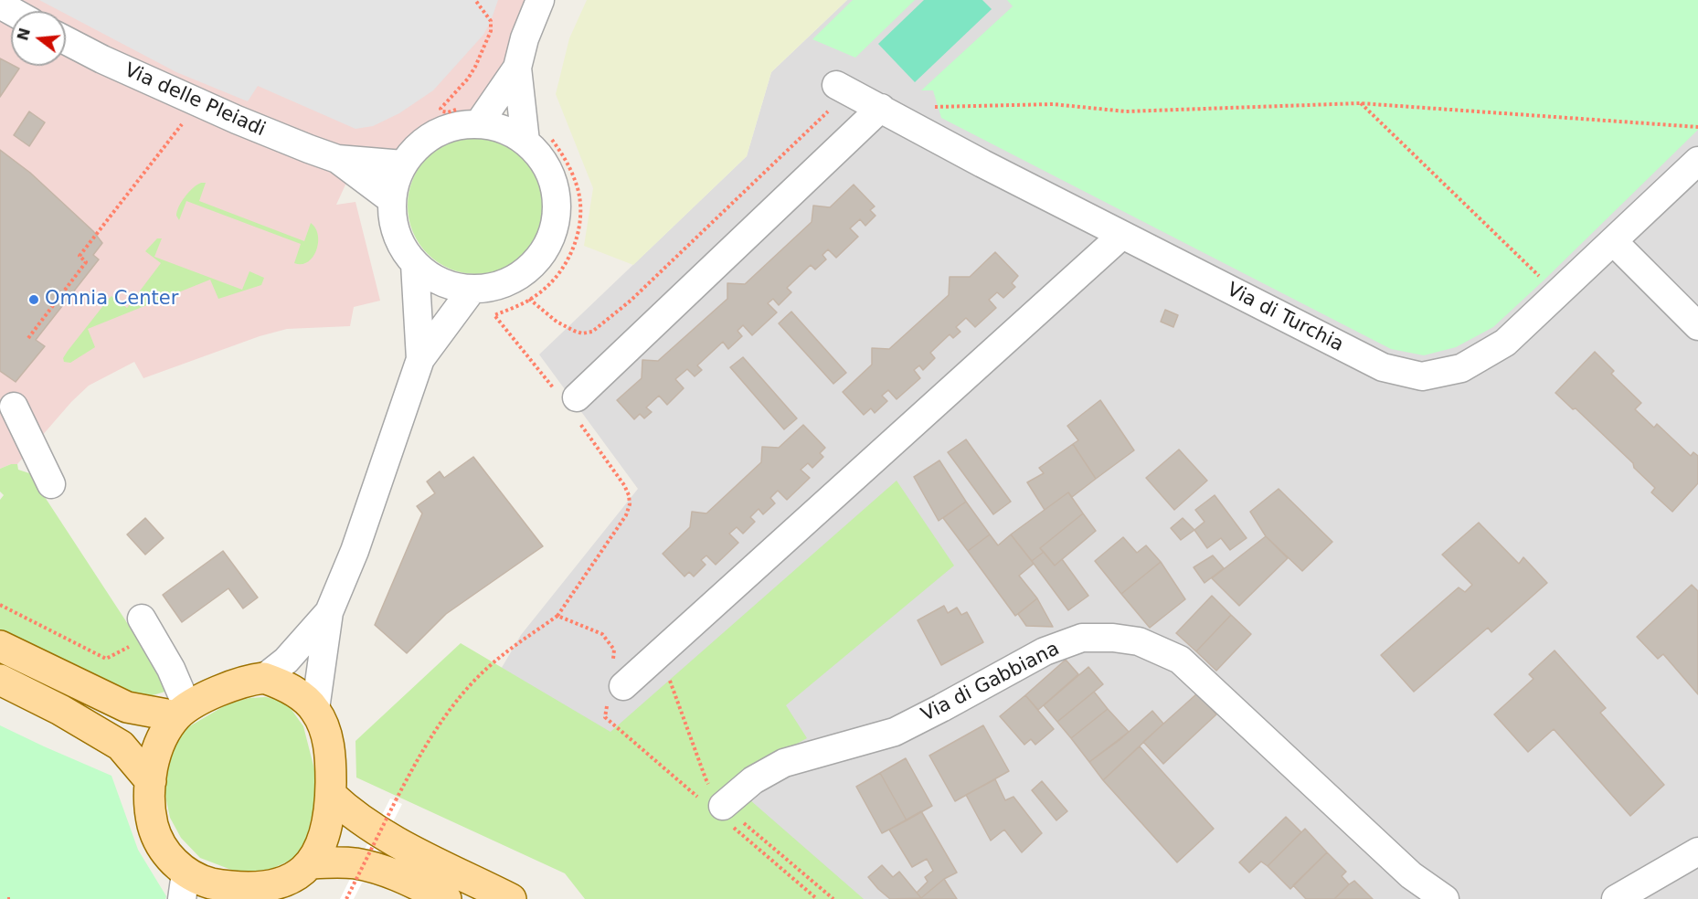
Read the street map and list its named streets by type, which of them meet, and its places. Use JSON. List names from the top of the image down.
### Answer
{
  "streets": {
    "street": ["Via delle Pleiadi", "Via di Turchia", "Via di Gabbiana"]
  },
  "places": ["Omnia Center"],
  "north": "left"
}
